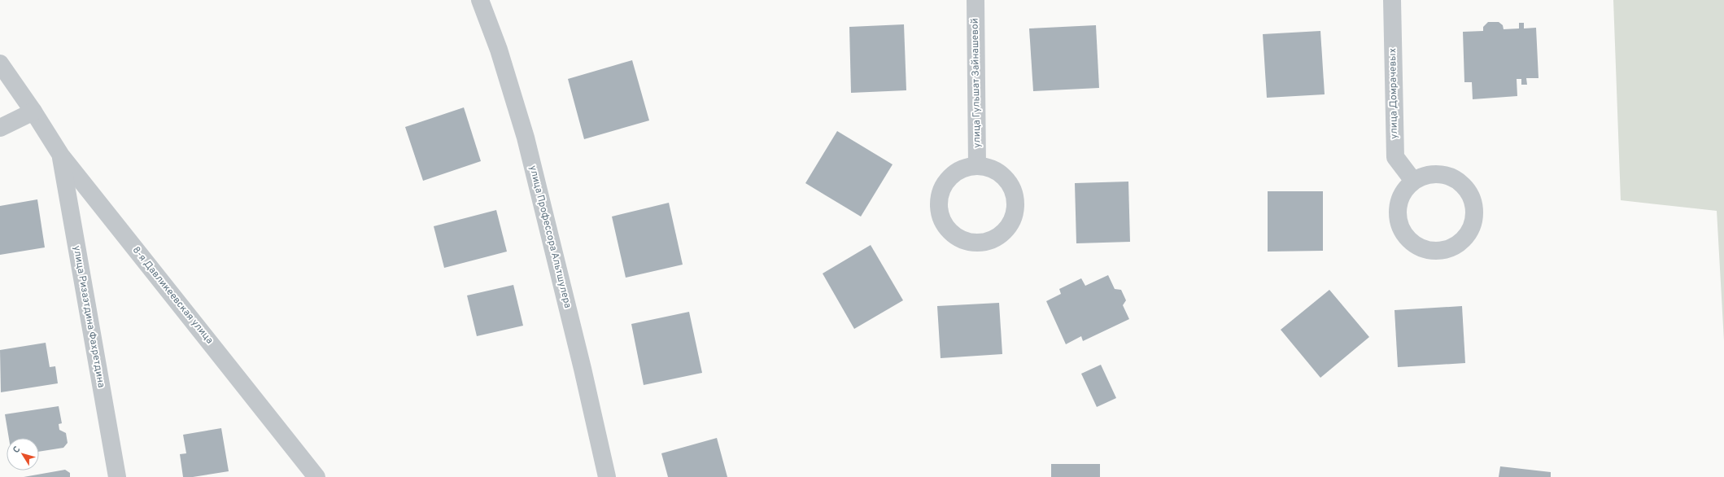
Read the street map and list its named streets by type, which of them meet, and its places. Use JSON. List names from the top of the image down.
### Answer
{
  "streets": {
    "street": [
      "улица Гульшат Зайнашевой",
      "улица Домрачевых",
      "улица Профессора Альтшулера",
      "8-я Давликеевская улица",
      "улица Ризаэтдина Фахретдина"
    ]
  },
  "crossings": [
    ["8-я Давликеевская улица", "улица Ризаэтдина Фахретдина"]
  ],
  "north": "top left"
}
